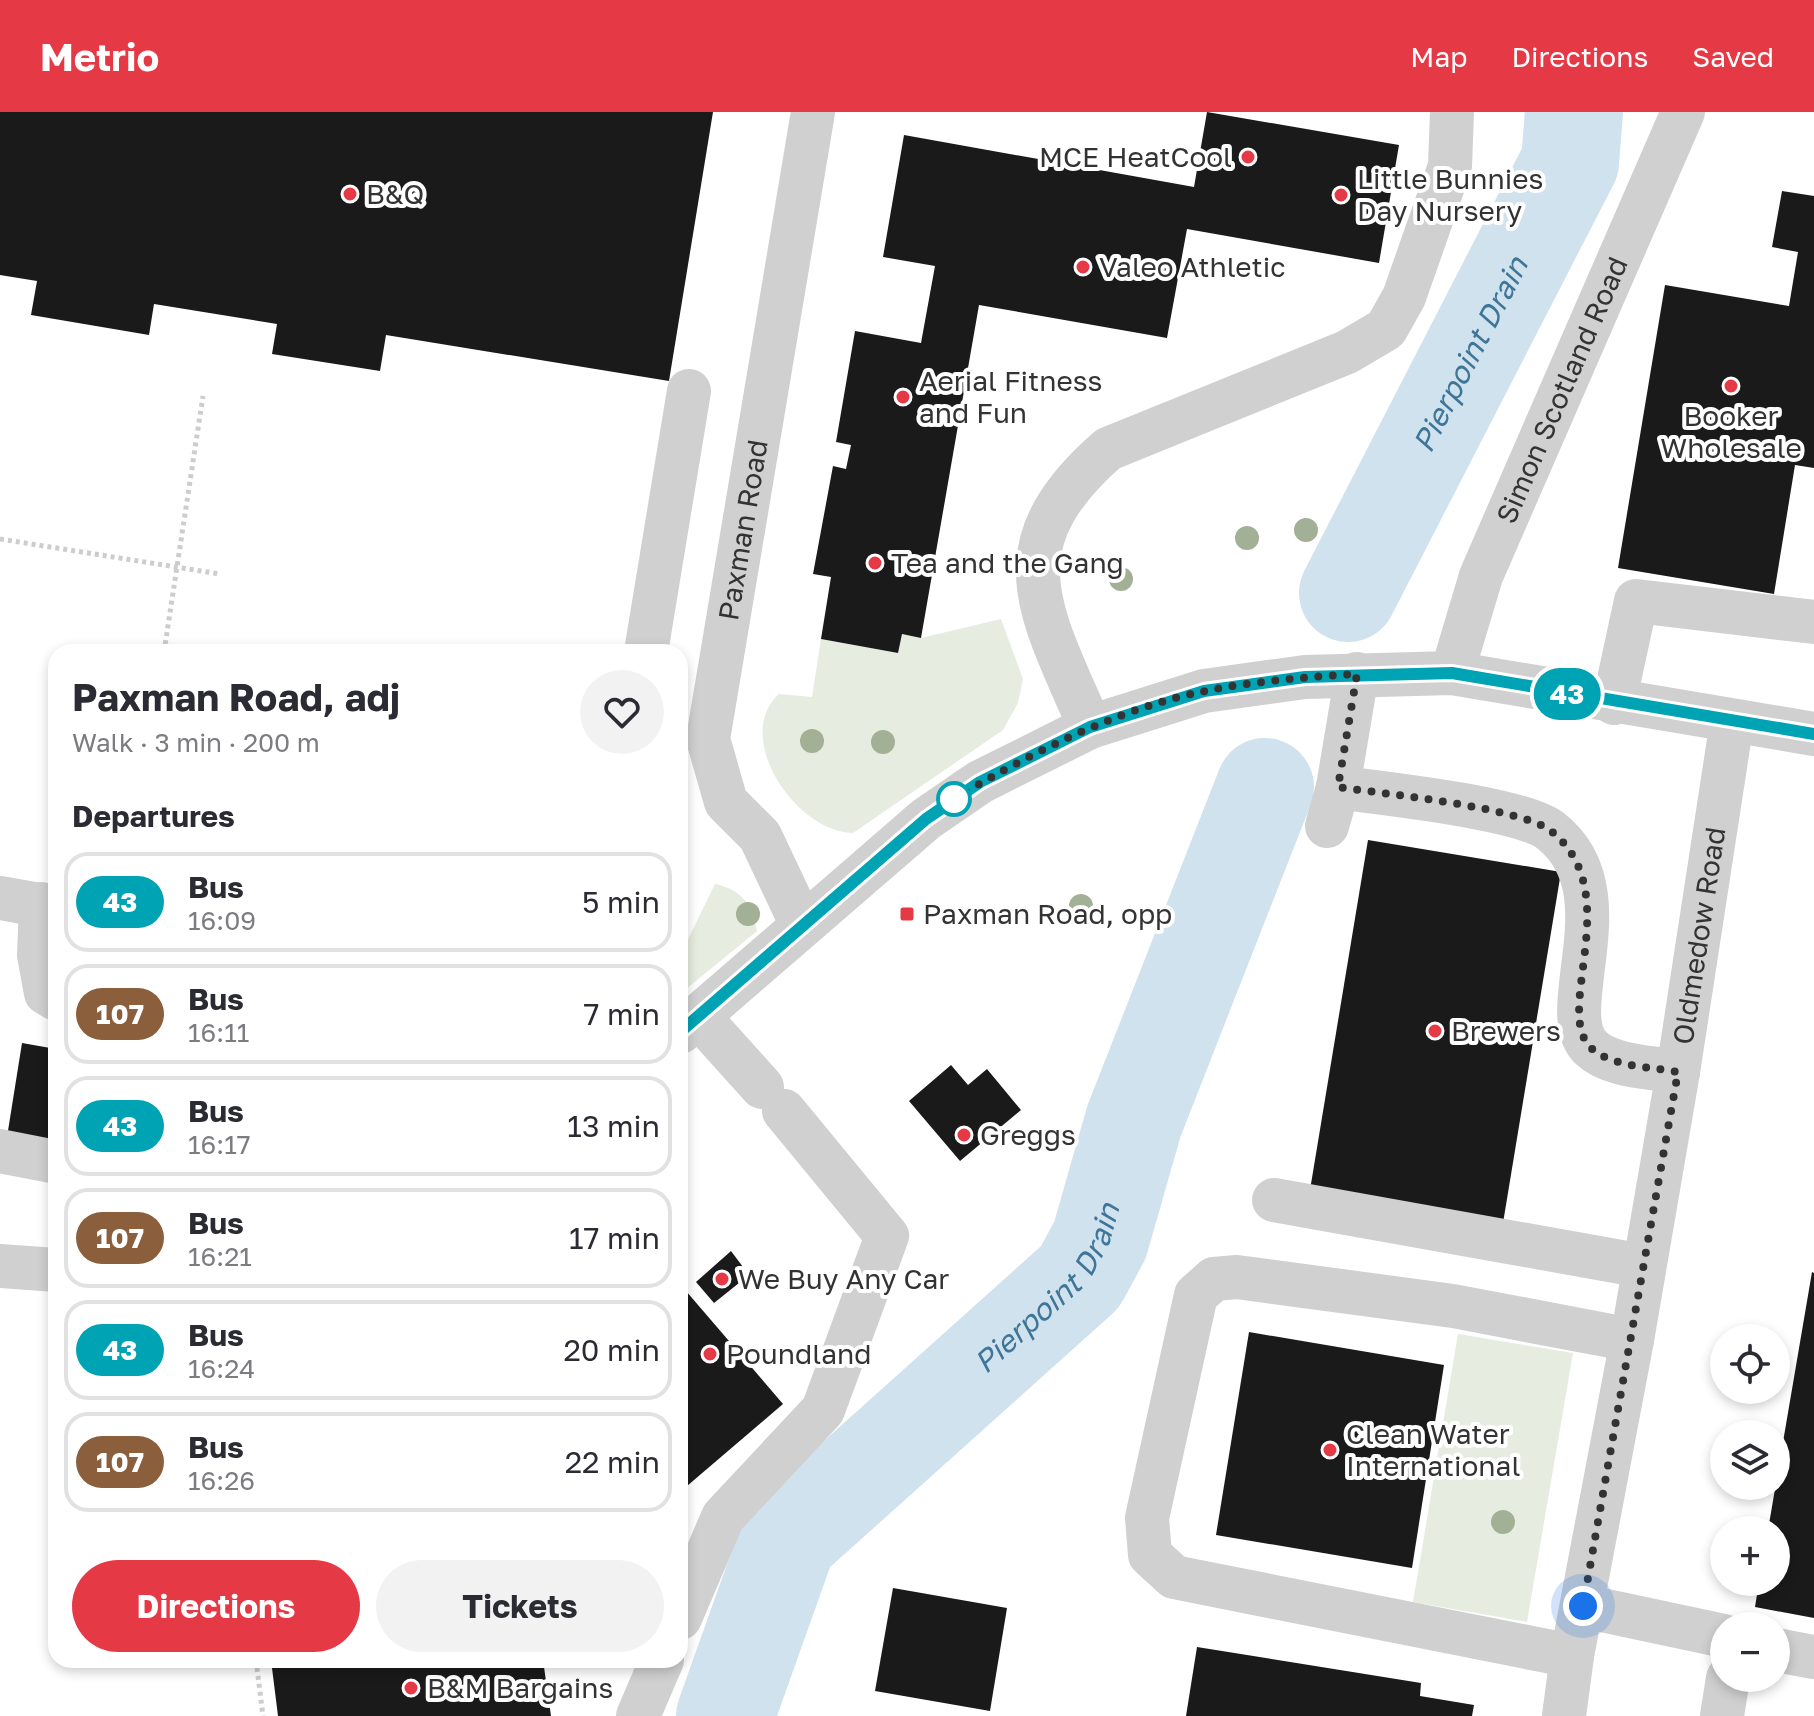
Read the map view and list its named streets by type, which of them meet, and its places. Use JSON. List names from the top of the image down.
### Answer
{
  "streets": {
    "street": ["Simon Scotland Road", "Paxman Road", "Oldmedow Road"]
  },
  "water": ["Pierpoint Drain"],
  "places": {
    "other": [
      "MCE HeatCool",
      "B&Q",
      "Little Bunnies Day Nursery",
      "Valeo Athletic",
      "Booker Wholesale",
      "Aerial Fitness and Fun",
      "Tea and the Gang",
      "Brewers",
      "Greggs",
      "We Buy Any Car",
      "Poundland",
      "Clean Water International",
      "B&M Bargains"
    ],
    "transit": ["Paxman Road, opp"]
  },
  "lines": ["bus line 43"],
  "page": {
    "header": "Metrio",
    "nav": ["Map", "Directions", "Saved"],
    "on_map": "43",
    "heading": [
      ["Paxman Road, adj", "Walk · 3 min · 200 m"],
      "Departures"
    ],
    "list": [
      {
        "mark": "43",
        "name": "Bus",
        "note": "16:09",
        "value": "5 min"
      },
      {
        "mark": "107",
        "name": "Bus",
        "note": "16:11",
        "value": "7 min"
      },
      {
        "mark": "43",
        "name": "Bus",
        "note": "16:17",
        "value": "13 min"
      },
      {
        "mark": "107",
        "name": "Bus",
        "note": "16:21",
        "value": "17 min"
      },
      {
        "mark": "43",
        "name": "Bus",
        "note": "16:24",
        "value": "20 min"
      },
      {
        "mark": "107",
        "name": "Bus",
        "note": "16:26",
        "value": "22 min"
      }
    ],
    "map_buttons": ["+", "−"],
    "buttons": ["Directions", "Tickets"]
  }
}
